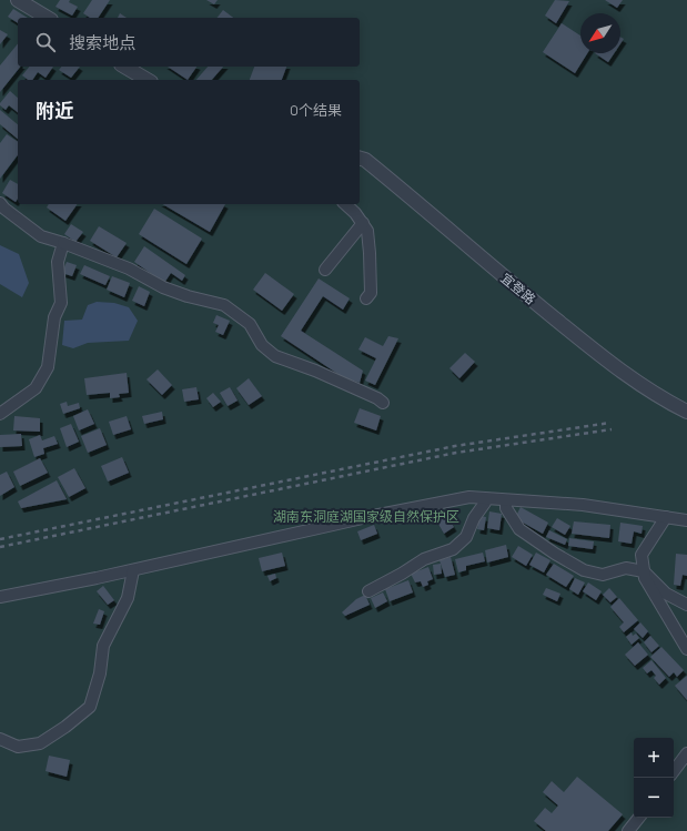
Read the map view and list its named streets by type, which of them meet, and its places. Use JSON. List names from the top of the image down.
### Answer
{
  "streets": {
    "street": ["宜登路"]
  },
  "parks": ["湖南东洞庭湖国家级自然保护区"],
  "north": "bottom left",
  "page": {
    "search": "搜索地点",
    "heading": ["附近", "0个结果"],
    "map_buttons": ["+", "−"]
  }
}
